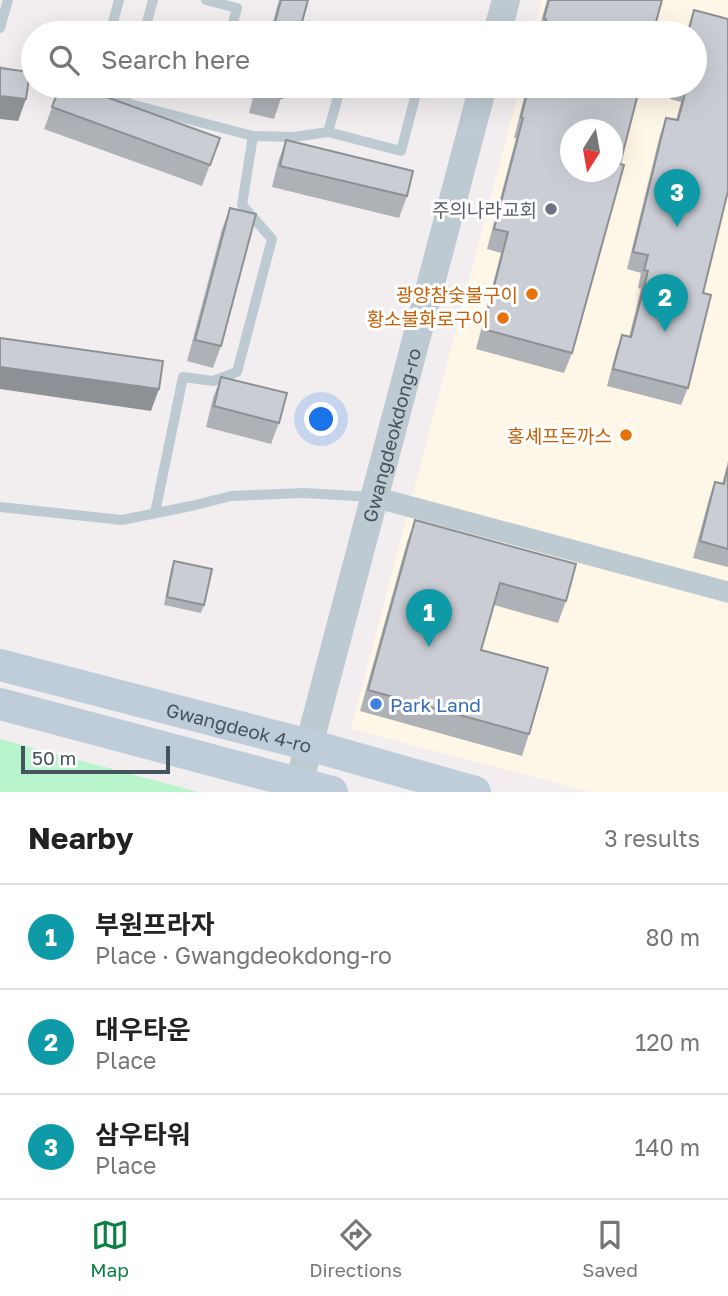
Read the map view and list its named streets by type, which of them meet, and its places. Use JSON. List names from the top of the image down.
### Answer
{
  "streets": {
    "main road": ["Gwangdeok 4-ro"],
    "street": ["Gwangdeokdong-ro"]
  },
  "crossings": [
    ["Gwangdeokdong-ro", "Gwangdeok 4-ro"]
  ],
  "places": [
    "주의나라교회",
    "광양참숯불구이",
    "황소불화로구이",
    "홍셰프돈까스",
    "Park Land"
  ],
  "scale_bar": "50 m",
  "north": "bottom",
  "page": {
    "search": "Search here",
    "pins": ["3", "2", "1"],
    "scale": "50 m",
    "heading": ["Nearby", "3 results"],
    "list": [
      {
        "mark": "1",
        "name": "부원프라자",
        "note": "Place · Gwangdeokdong-ro",
        "value": "80 m"
      },
      {
        "mark": "2",
        "name": "대우타운",
        "note": "Place",
        "value": "120 m"
      },
      {
        "mark": "3",
        "name": "삼우타워",
        "note": "Place",
        "value": "140 m"
      }
    ],
    "nav": ["Map", "Directions", "Saved"]
  }
}
